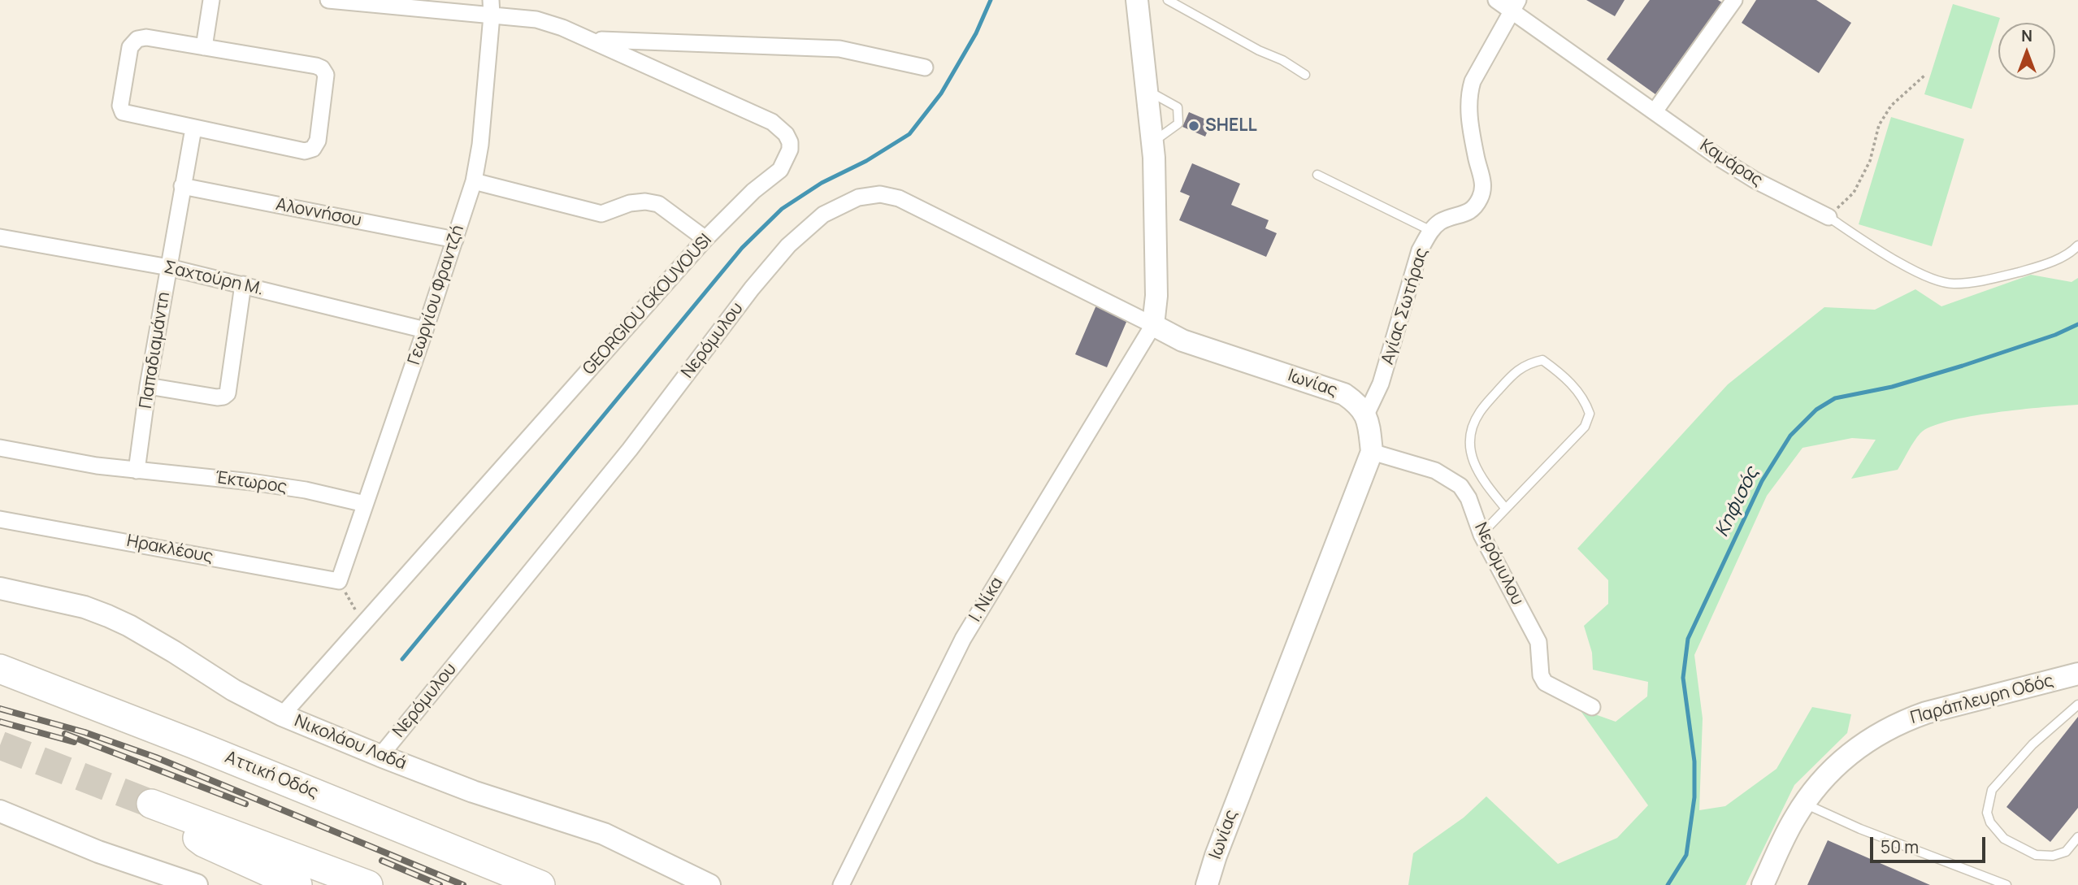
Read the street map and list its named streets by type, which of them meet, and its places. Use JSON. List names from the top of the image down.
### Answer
{
  "streets": {
    "highway": ["Αττική Οδός"],
    "street": [
      "Καμάρας",
      "Αλοννήσου",
      "Σαχτούρη Μ.",
      "Γεωργίου Φραντζή",
      "GEORGIOU GKOUVOUSI",
      "Αγίας Σωτήρας",
      "Νερόμυλου",
      "Παπαδιαμάντη",
      "Ιωνίας",
      "Έκτωρος",
      "Ηρακλέους",
      "Ι. Νίκα",
      "Παράπλευρη Οδός",
      "Νικολάου Λαδά"
    ]
  },
  "crossings": [
    ["Καμάρας", "Αγίας Σωτήρας"],
    ["Αλοννήσου", "Γεωργίου Φραντζή"],
    ["Αλοννήσου", "Παπαδιαμάντη"],
    ["Σαχτούρη Μ.", "Γεωργίου Φραντζή"],
    ["Σαχτούρη Μ.", "Παπαδιαμάντη"],
    ["Γεωργίου Φραντζή", "GEORGIOU GKOUVOUSI"],
    ["Γεωργίου Φραντζή", "Έκτωρος"],
    ["Γεωργίου Φραντζή", "Ηρακλέους"],
    ["GEORGIOU GKOUVOUSI", "Νικολάου Λαδά"],
    ["Αγίας Σωτήρας", "Ιωνίας"],
    ["Νερόμυλου", "Ιωνίας"],
    ["Νερόμυλου", "Ι. Νίκα"],
    ["Νερόμυλου", "Νικολάου Λαδά"],
    ["Παπαδιαμάντη", "Έκτωρος"],
    ["Ιωνίας", "Ι. Νίκα"]
  ],
  "water": ["Κηφισός"],
  "places": ["SHELL"],
  "scale_bar": "50 m",
  "north": "top"
}
